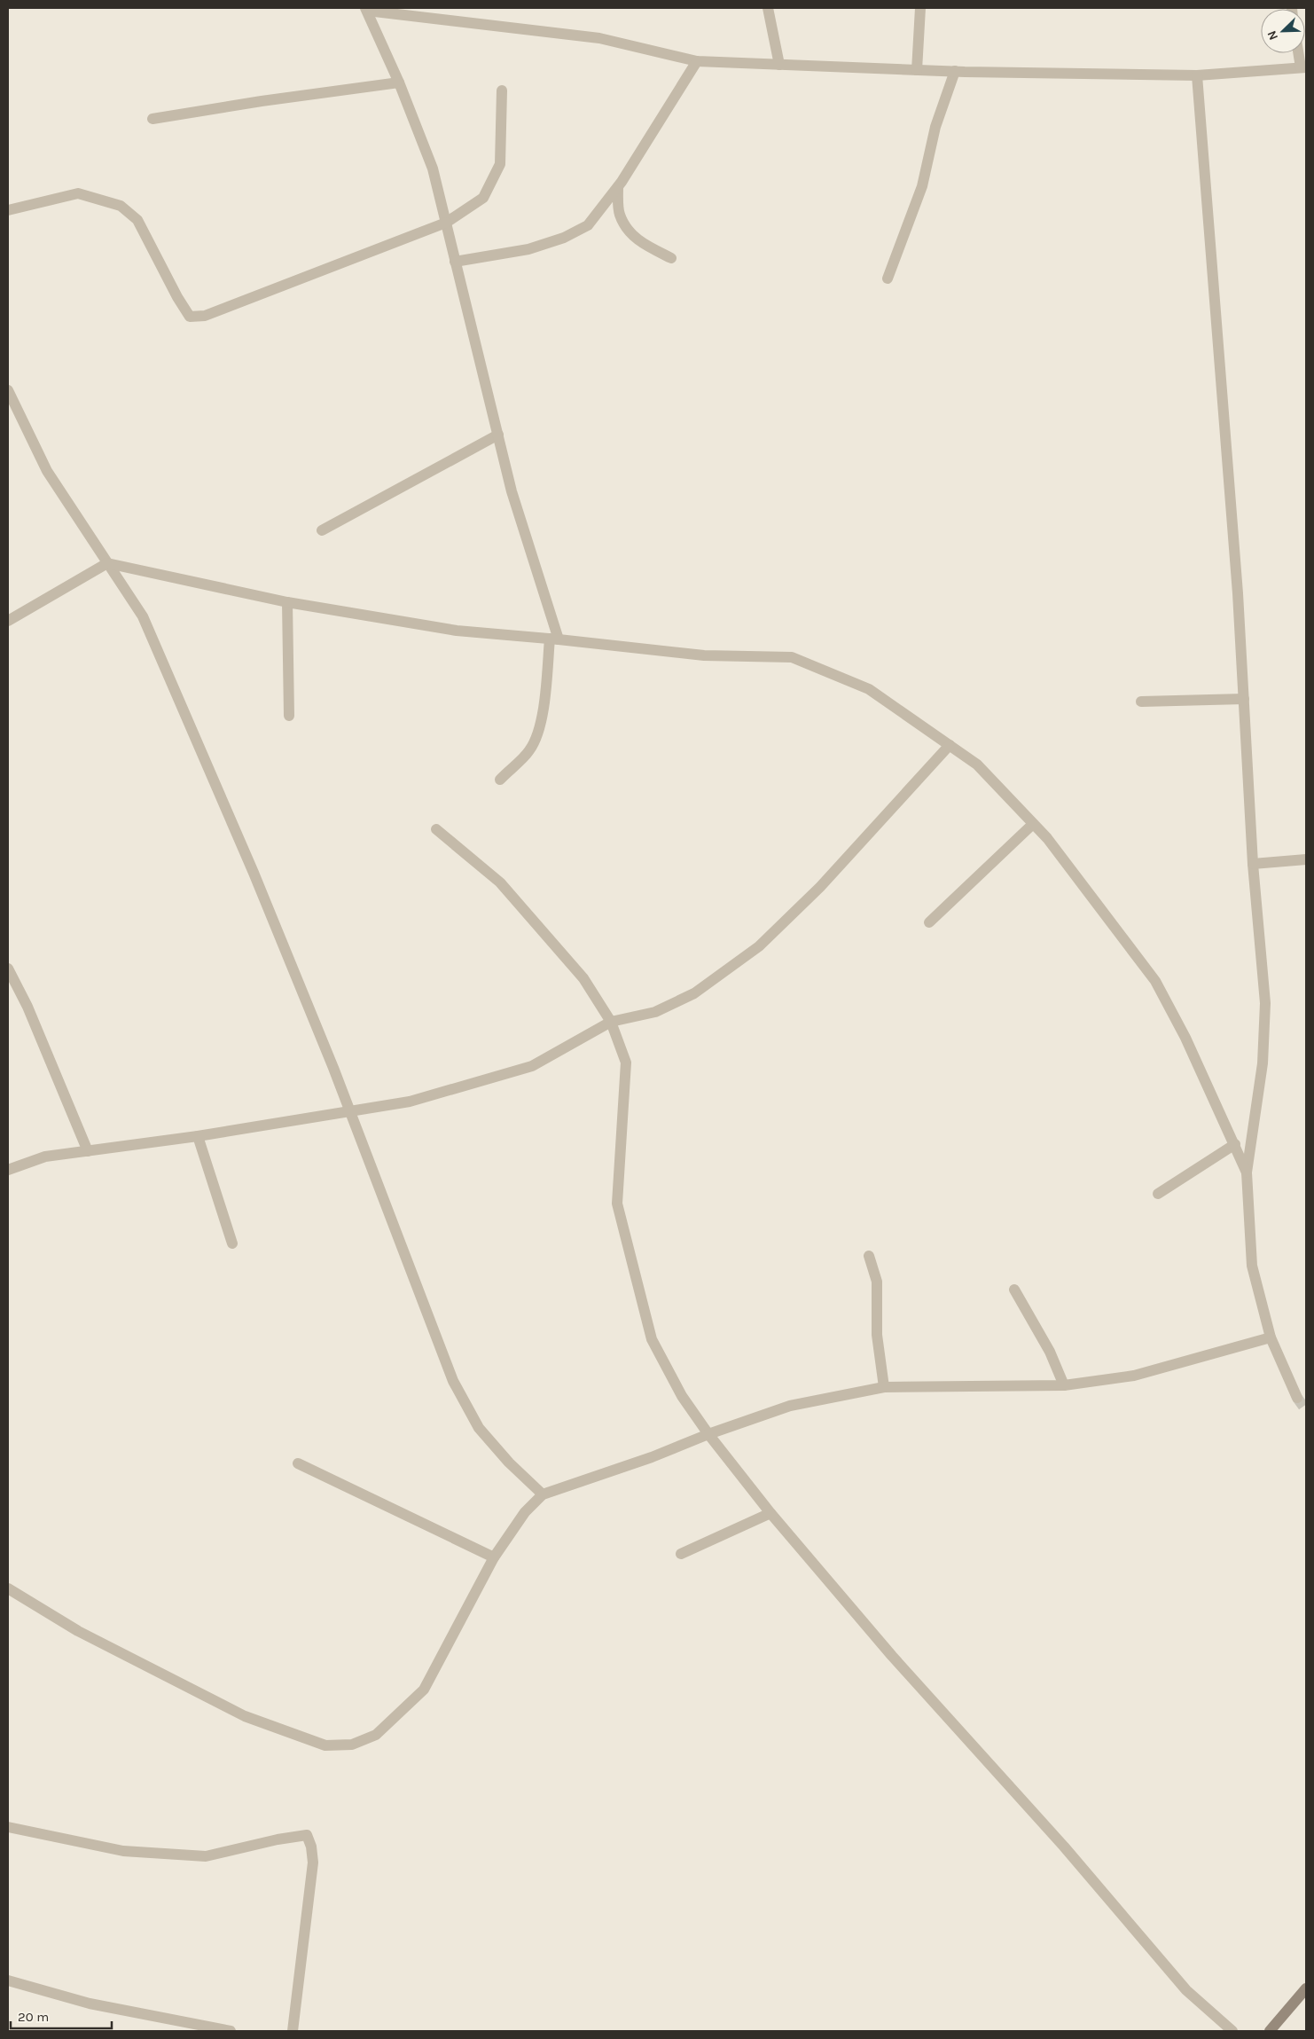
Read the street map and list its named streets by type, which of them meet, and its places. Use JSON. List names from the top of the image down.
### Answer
{
  "scale_bar": "20 m",
  "north": "bottom left"
}
